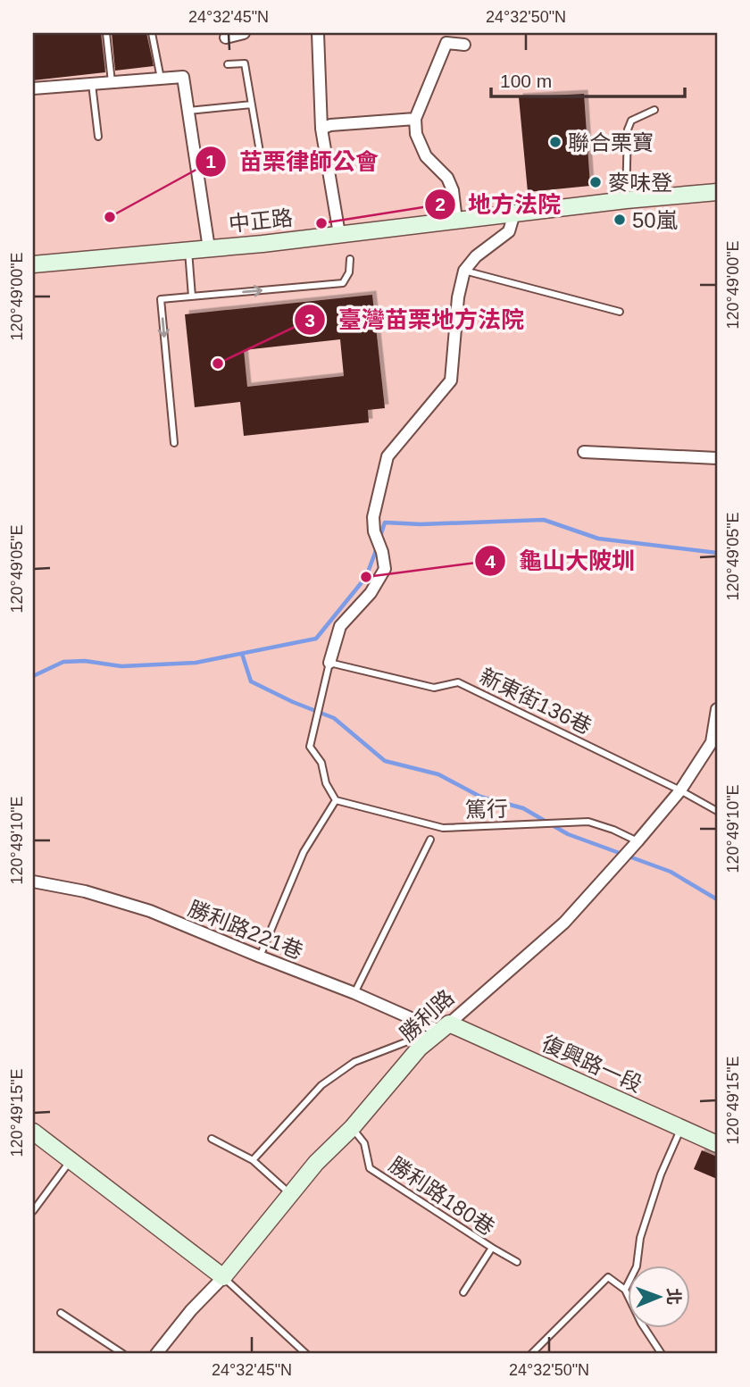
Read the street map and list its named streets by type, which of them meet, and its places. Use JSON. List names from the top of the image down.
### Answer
{
  "streets": {
    "street": [
      "中正路",
      "勝利路221巷",
      "勝利路",
      "復興路一段"
    ],
    "lane": ["新東街136巷", "篤行", "勝利路180巷"]
  },
  "crossings": [
    ["新東街136巷", "勝利路"],
    ["篤行", "勝利路"],
    ["勝利路221巷", "勝利路"],
    ["勝利路221巷", "復興路一段"],
    ["勝利路", "復興路一段"],
    ["勝利路", "勝利路180巷"]
  ],
  "places": [
    "聯合栗寶",
    "麥味登",
    "苗栗律師公會",
    "50嵐",
    "地方法院",
    "臺灣苗栗地方法院",
    "龜山大陂圳"
  ],
  "scale_bar": "100 m",
  "north": "right",
  "coordinates": [
    "24°32'45\"N",
    "24°32'50\"N",
    "120°49'00\"E",
    "120°49'05\"E",
    "120°49'10\"E",
    "120°49'15\"E"
  ]
}
